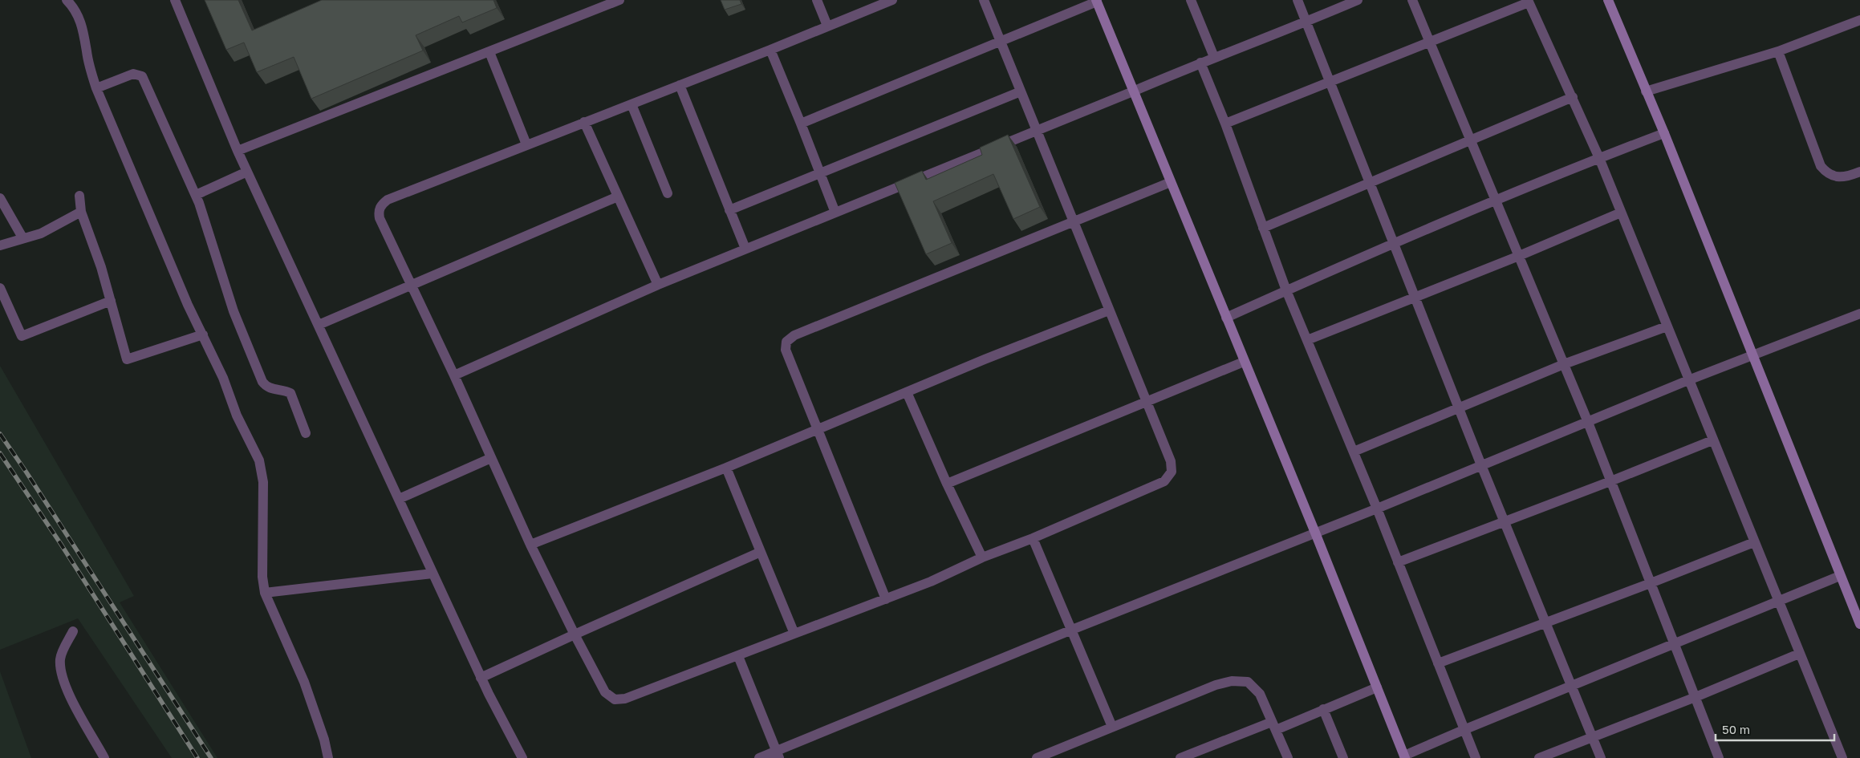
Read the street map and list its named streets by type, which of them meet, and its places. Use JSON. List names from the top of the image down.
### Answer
{
  "scale_bar": "50 m"
}
